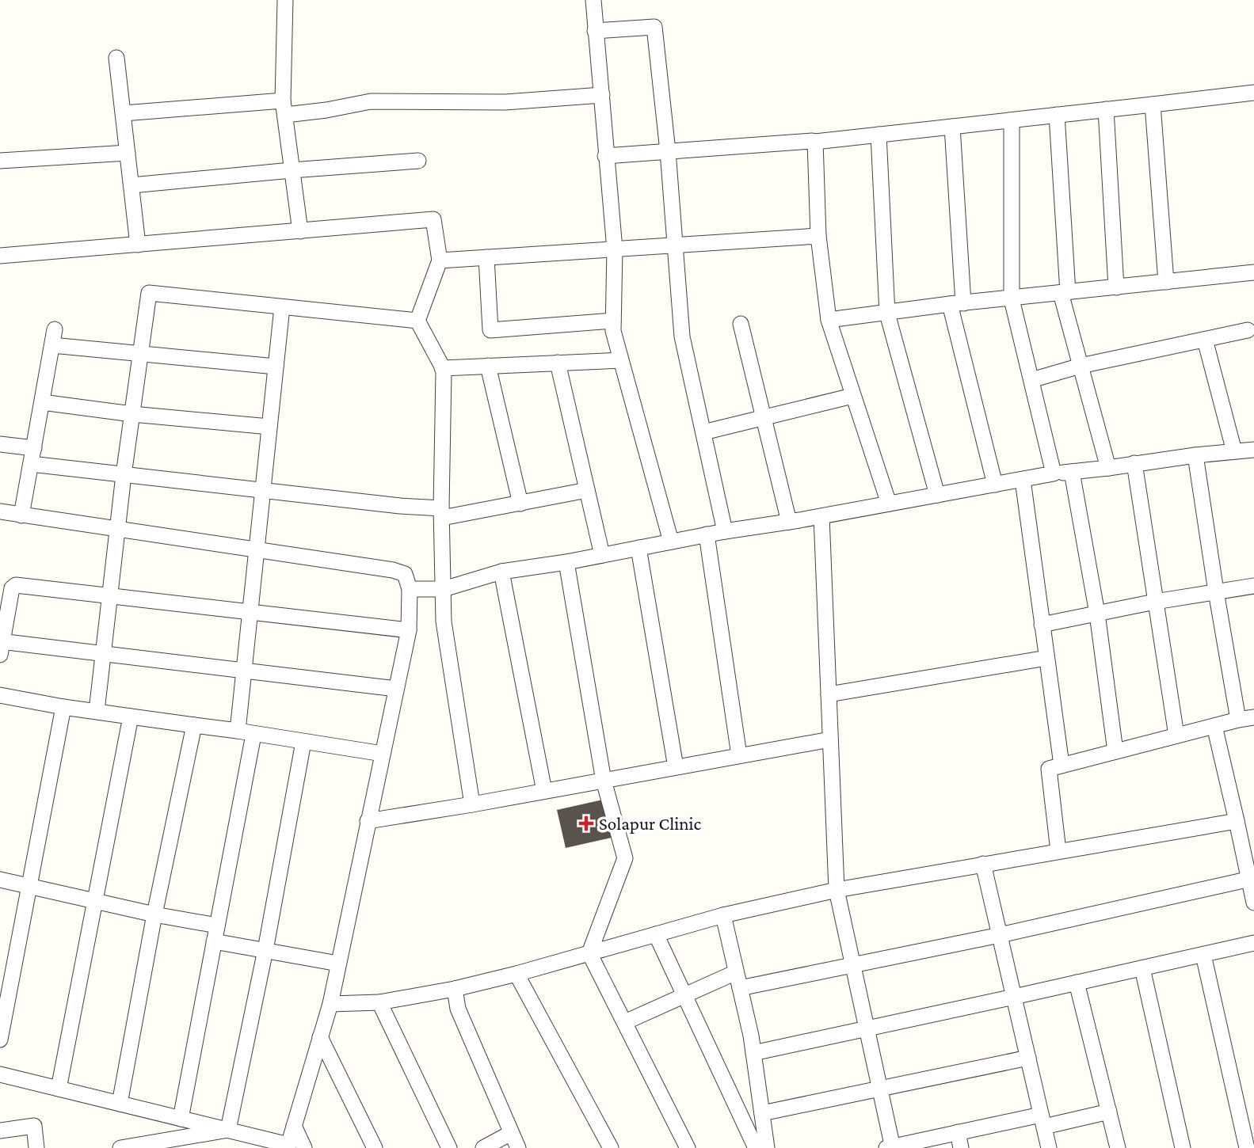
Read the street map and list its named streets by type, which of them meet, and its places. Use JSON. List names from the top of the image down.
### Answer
{
  "places": {
    "health": ["Solapur Clinic"]
  }
}
